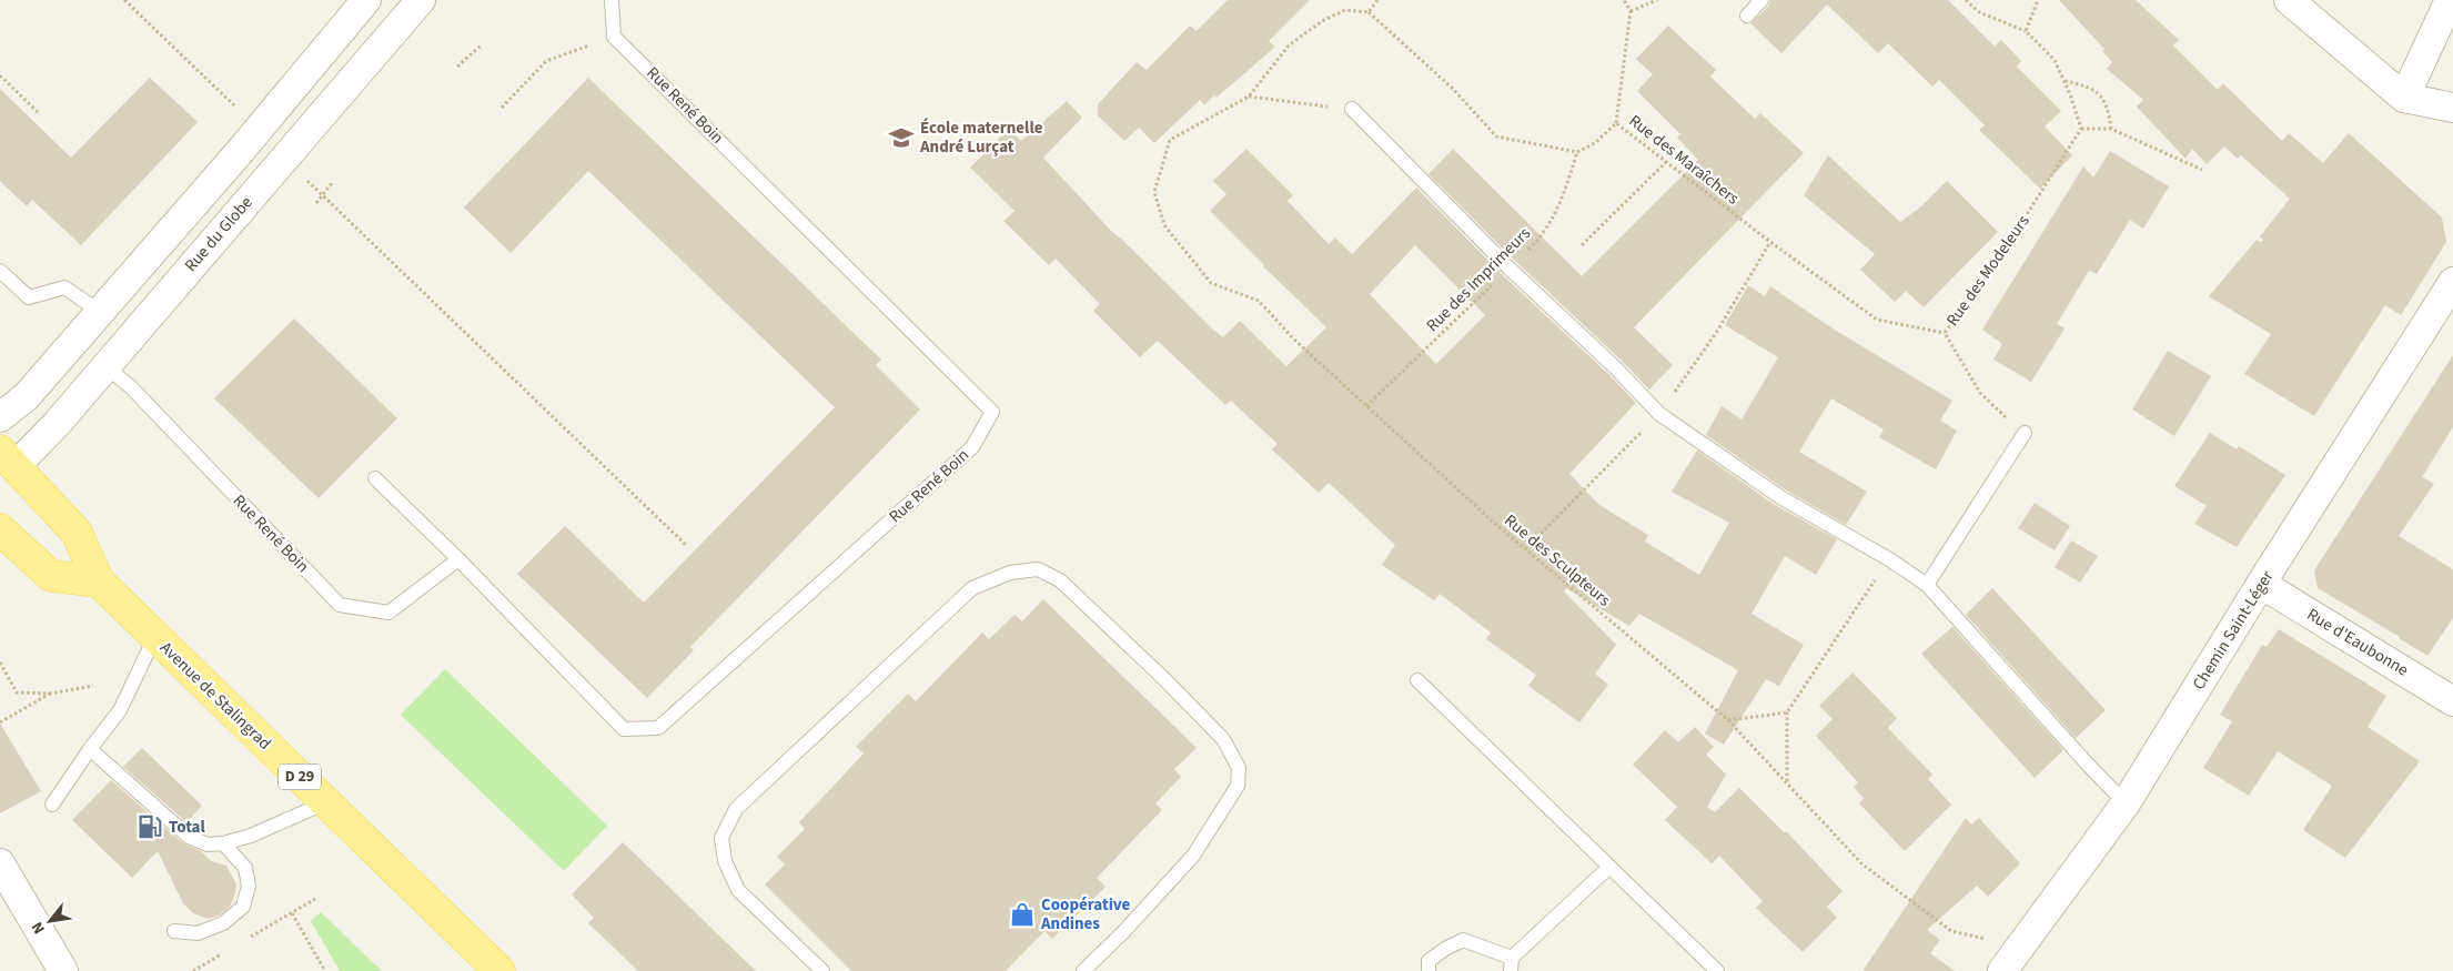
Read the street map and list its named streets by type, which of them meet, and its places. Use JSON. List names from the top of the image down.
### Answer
{
  "streets": {
    "main road": ["Avenue de Stalingrad", "D 29"],
    "street": ["Rue du Globe", "Chemin Saint-Léger", "Rue d'Eaubonne"],
    "lane": ["Rue René Boin"],
    "path": [
      "Rue des Maraîchers",
      "Rue des Modeleurs",
      "Rue des Imprimeurs",
      "Rue des Sculpteurs"
    ]
  },
  "crossings": [
    ["Rue René Boin", "Rue du Globe"],
    ["Rue des Maraîchers", "Rue des Modeleurs"],
    ["Rue des Maraîchers", "Rue des Imprimeurs"],
    ["Rue du Globe", "Avenue de Stalingrad"],
    ["Rue des Imprimeurs", "Rue des Sculpteurs"],
    ["Rue des Sculpteurs", "Chemin Saint-Léger"],
    ["Chemin Saint-Léger", "Rue d'Eaubonne"]
  ],
  "places": {
    "school or university": ["École maternelle André Lurçat"],
    "fuel station": ["Total"],
    "shop": ["Coopérative Andines"]
  },
  "north": "bottom left"
}
